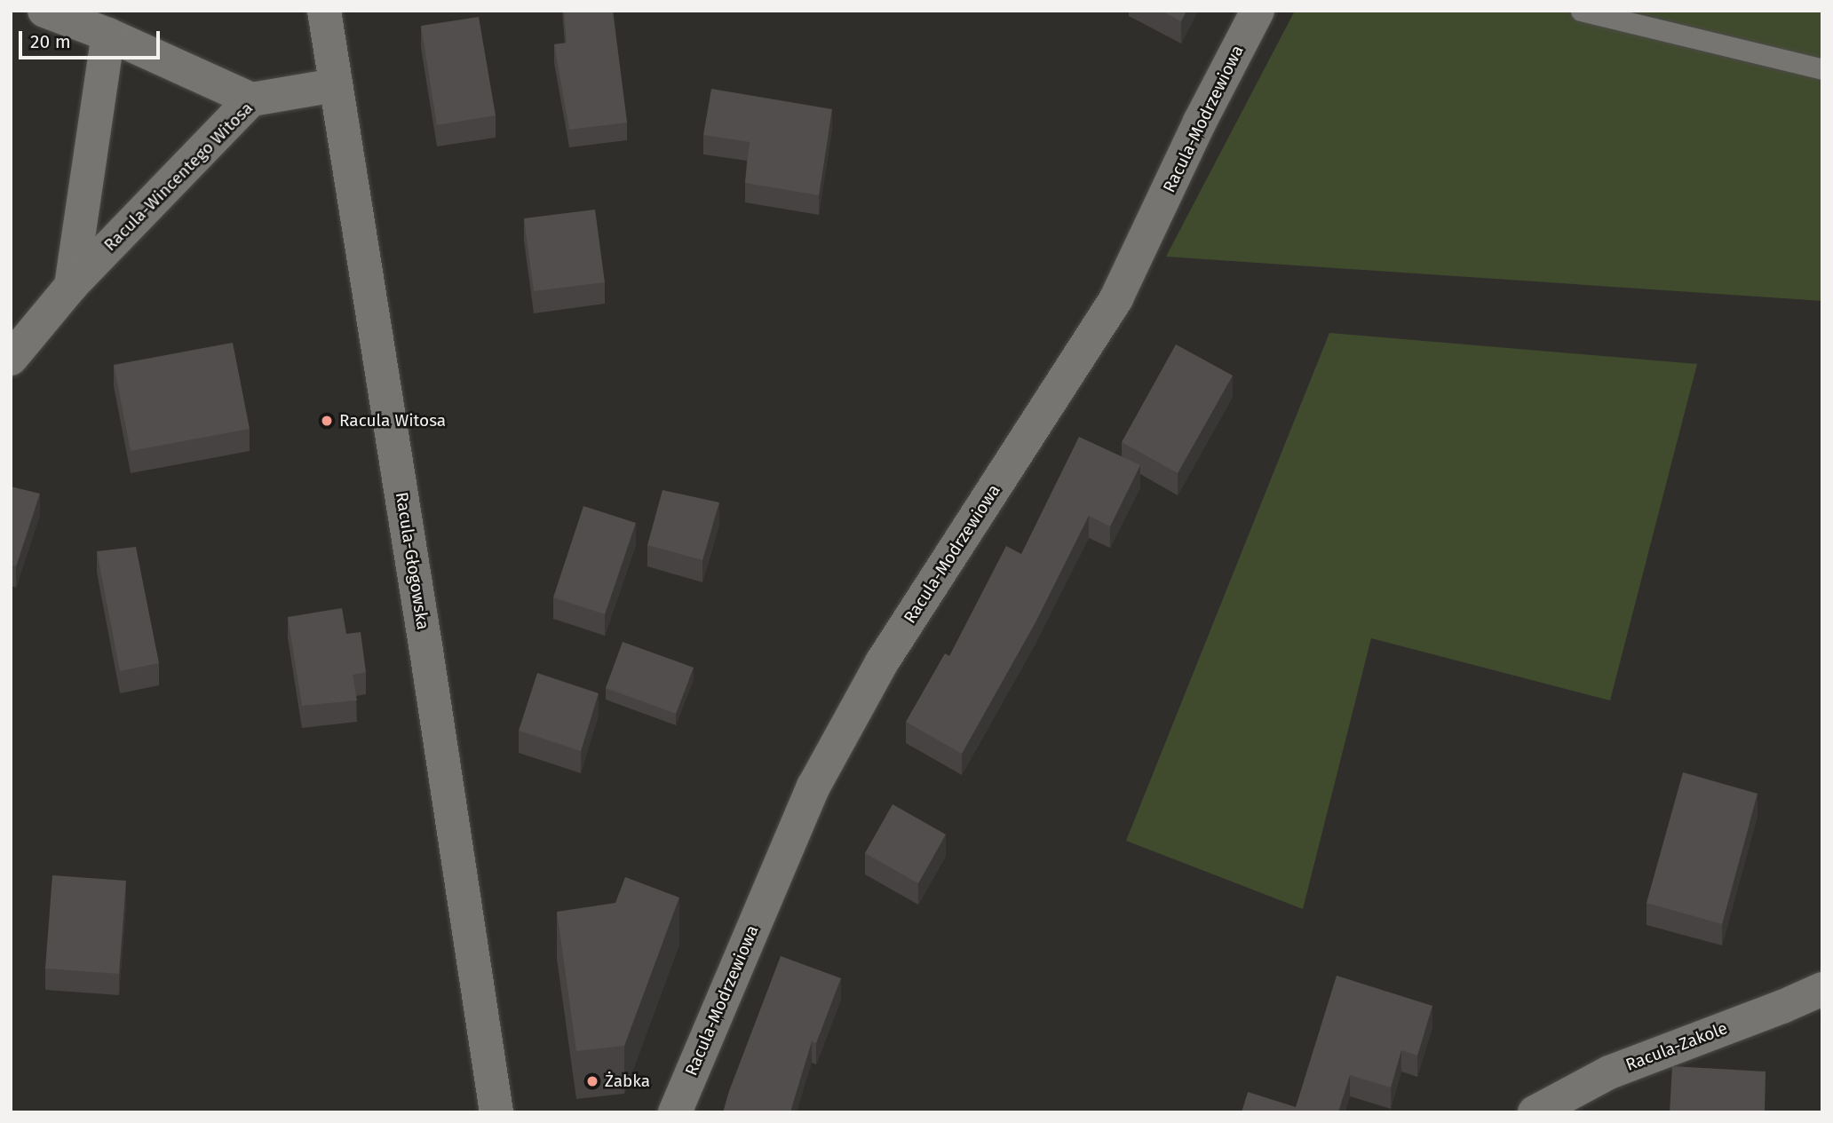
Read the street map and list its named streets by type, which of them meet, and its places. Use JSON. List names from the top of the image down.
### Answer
{
  "streets": {
    "street": [
      "Racula-Modrzewiowa",
      "Racula-Wincentego Witosa",
      "Racula-Głogowska",
      "Racula-Zakole"
    ]
  },
  "crossings": [
    ["Racula-Wincentego Witosa", "Racula-Głogowska"]
  ],
  "places": ["Racula Witosa", "Żabka"],
  "scale_bar": "20 m"
}
